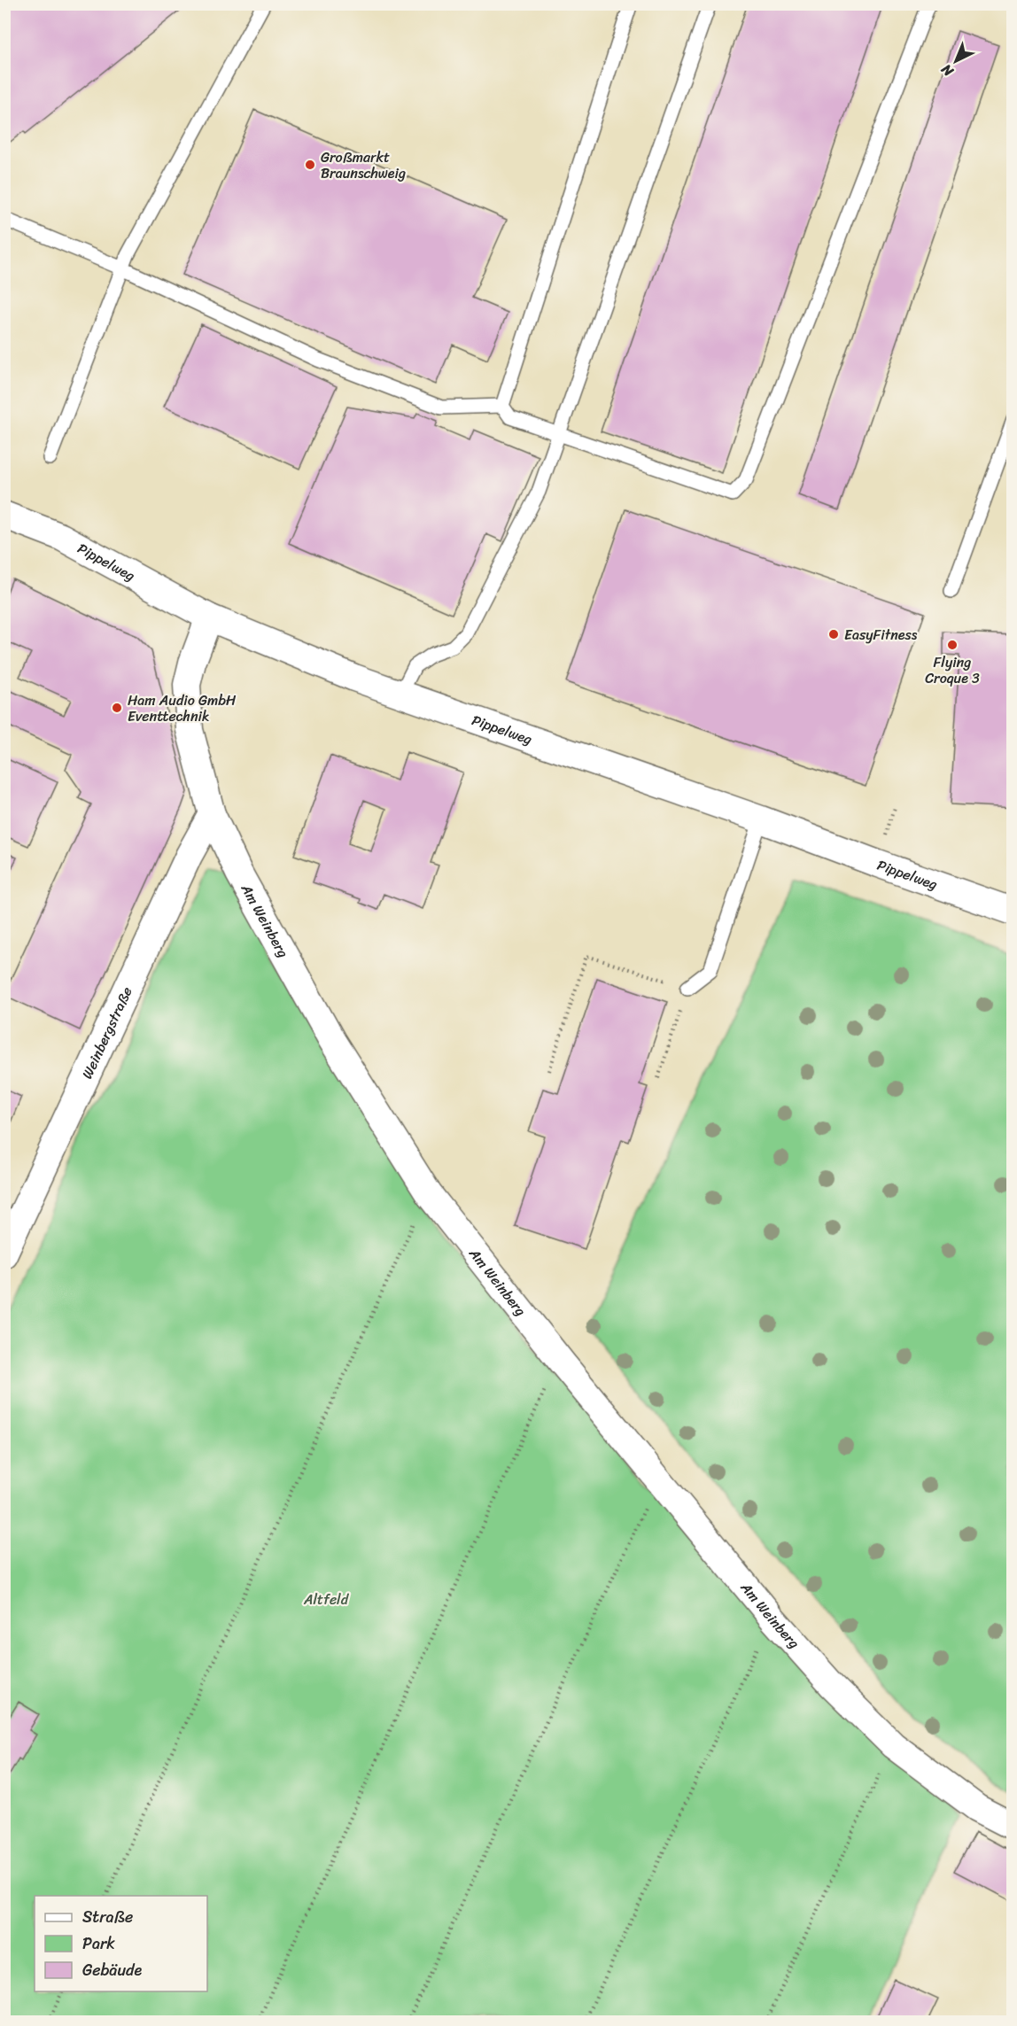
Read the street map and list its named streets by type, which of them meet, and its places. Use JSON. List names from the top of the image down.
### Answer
{
  "streets": {
    "street": ["Pippelweg", "Am Weinberg", "Weinbergstraße"]
  },
  "crossings": [
    ["Pippelweg", "Am Weinberg"],
    ["Am Weinberg", "Weinbergstraße"]
  ],
  "parks": ["Altfeld"],
  "places": [
    "Großmarkt Braunschweig",
    "EasyFitness",
    "Flying Croque 3",
    "Ham Audio GmbH Eventtechnik"
  ],
  "legend": ["Straße", "Park", "Gebäude"],
  "north": "bottom left"
}
